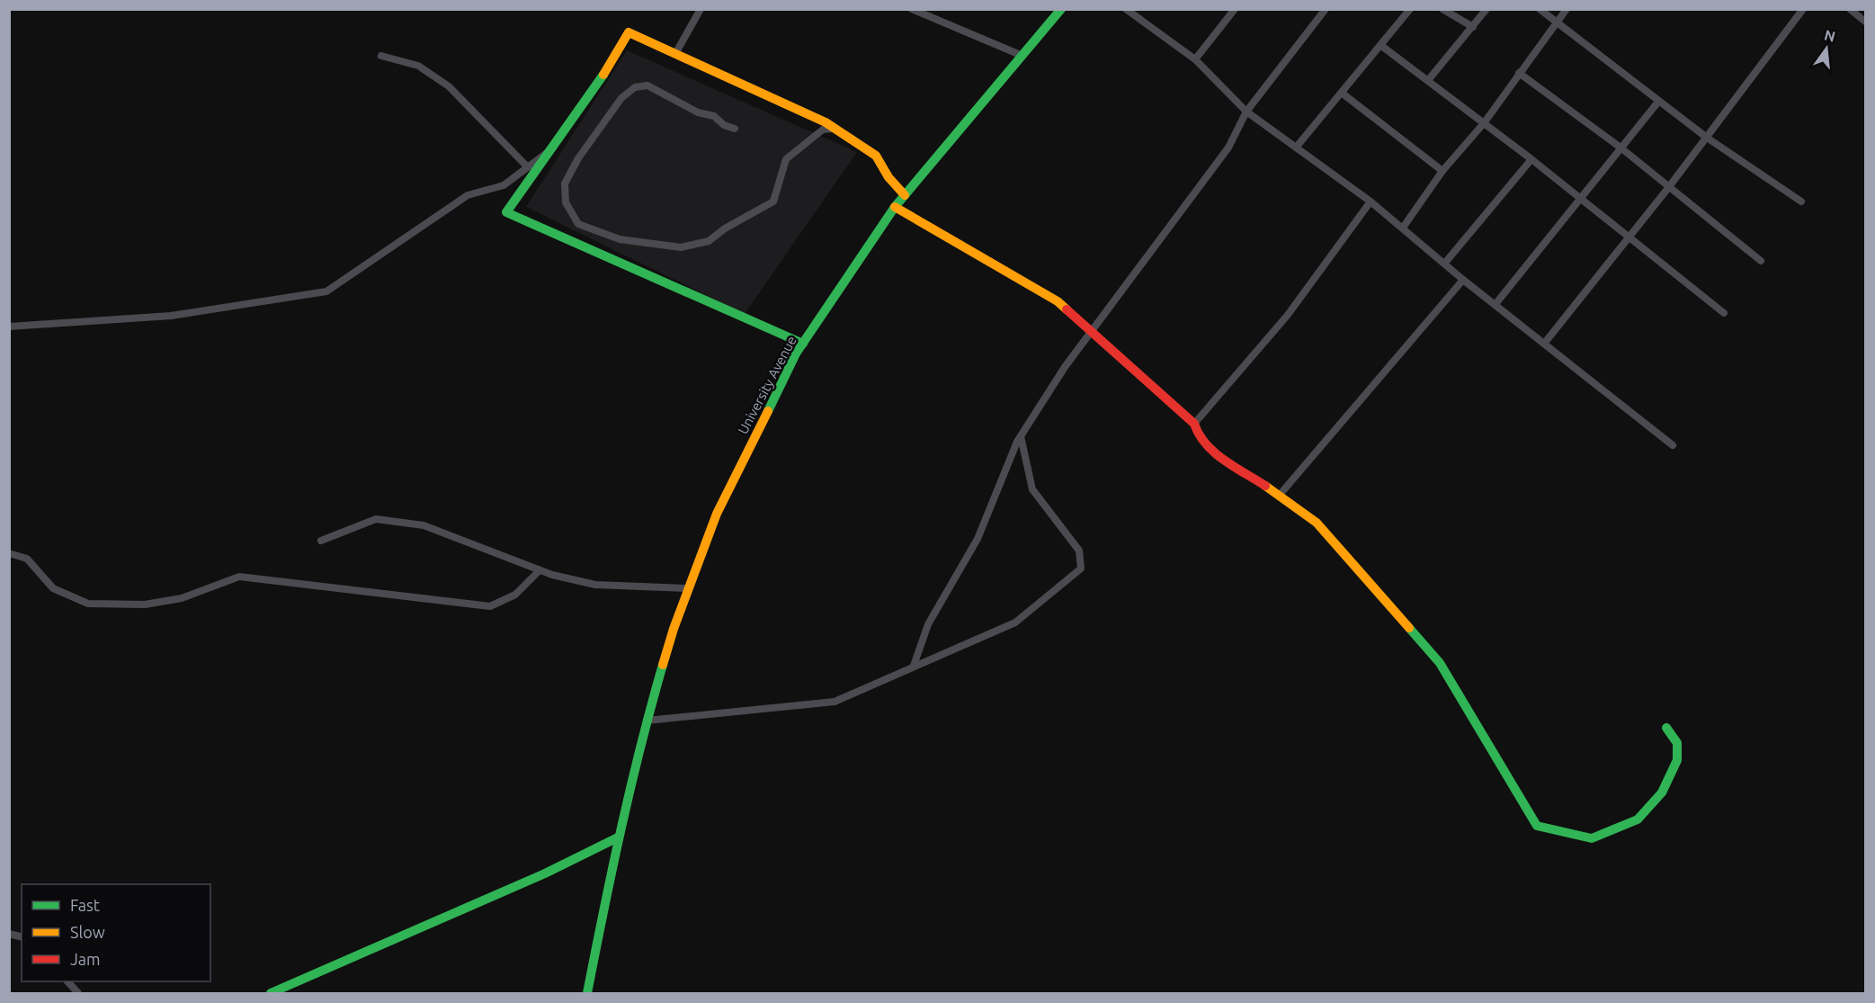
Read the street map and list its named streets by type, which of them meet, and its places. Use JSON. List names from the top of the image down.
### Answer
{
  "streets": {
    "main road": ["University Avenue"]
  },
  "legend": ["Fast", "Slow", "Jam"],
  "north": "top"
}
